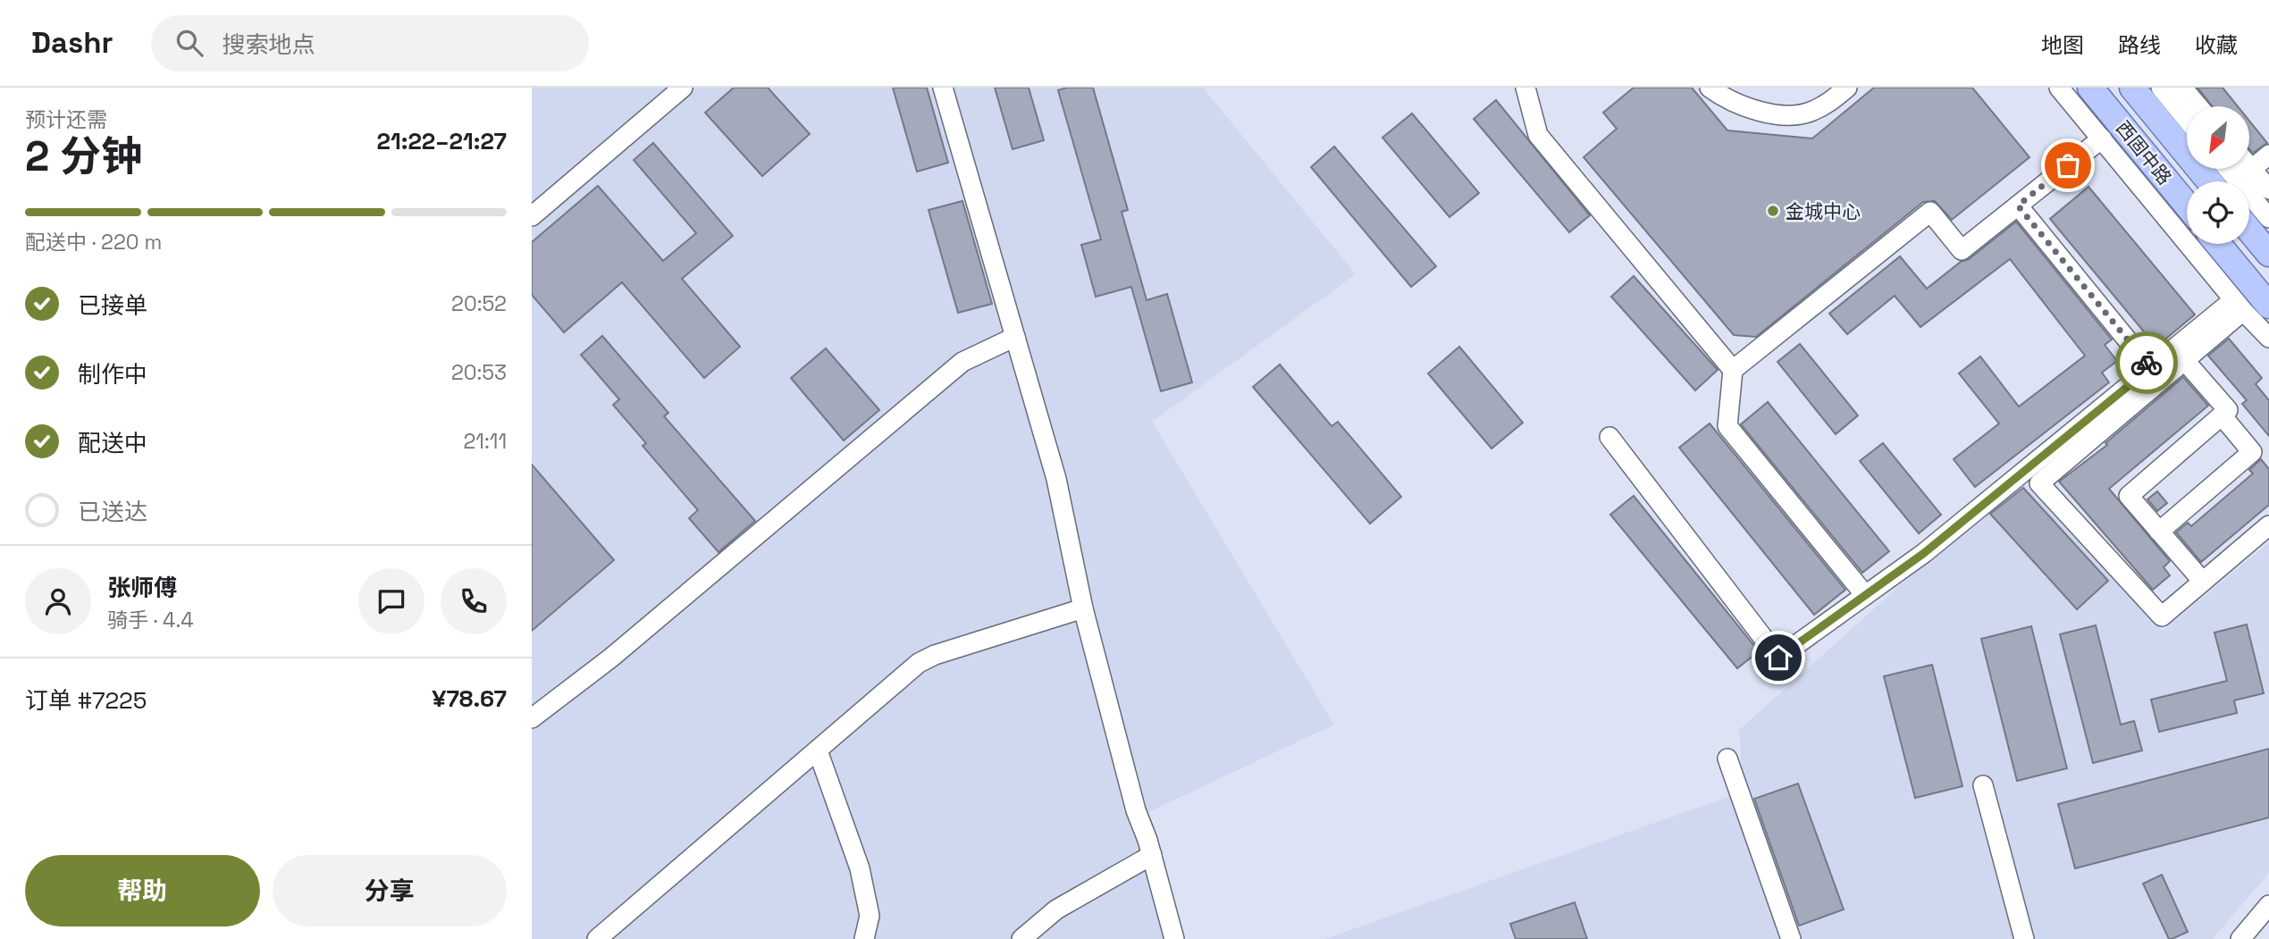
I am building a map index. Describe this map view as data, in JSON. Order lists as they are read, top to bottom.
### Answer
{
  "streets": {
    "main road": ["西固中路"]
  },
  "places": ["金城中心"],
  "north": "bottom left",
  "page": {
    "header": "Dashr",
    "search": "搜索地点",
    "nav": ["地图", "路线", "收藏"],
    "heading": ["2 分钟", "预计还需", "21:22–21:27"],
    "panel": [
      "张师傅",
      "骑手 · 4.4",
      "订单 #7225",
      "¥78.67"
    ],
    "bar": "配送中 · 220 m",
    "list": [
      ["已接单", "20:52"],
      ["制作中", "20:53"],
      ["配送中", "21:11"],
      "已送达"
    ],
    "buttons": ["帮助", "分享"]
  }
}
